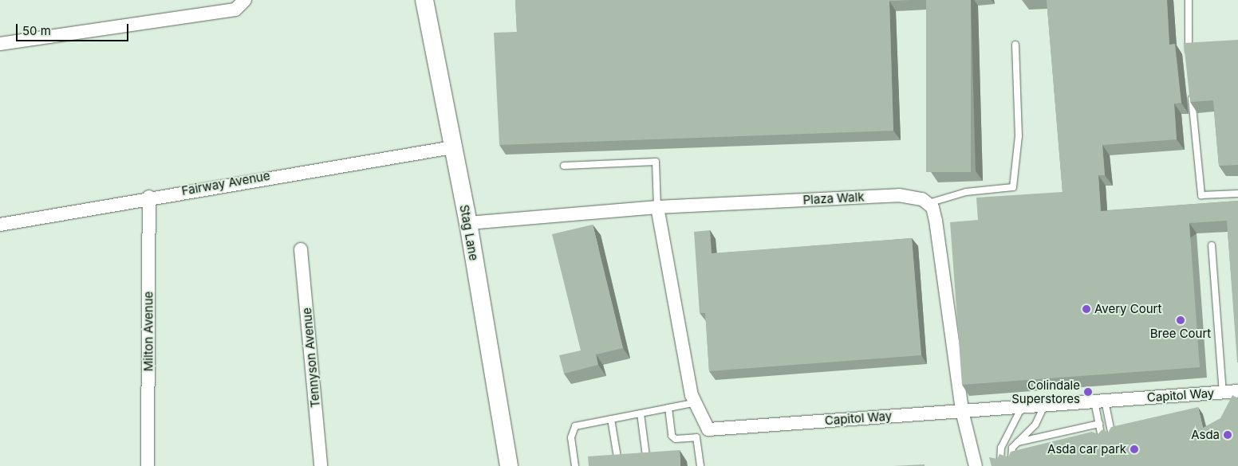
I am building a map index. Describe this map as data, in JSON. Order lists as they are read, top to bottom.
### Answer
{
  "streets": {
    "street": [
      "Fairway Avenue",
      "Plaza Walk",
      "Stag Lane",
      "Milton Avenue",
      "Tennyson Avenue",
      "Capitol Way"
    ]
  },
  "crossings": [
    ["Fairway Avenue", "Stag Lane"],
    ["Fairway Avenue", "Milton Avenue"],
    ["Plaza Walk", "Stag Lane"],
    ["Plaza Walk", "Capitol Way"]
  ],
  "places": [
    "Avery Court",
    "Bree Court",
    "Colindale Superstores",
    "Asda",
    "Asda car park"
  ],
  "scale_bar": "50 m"
}
